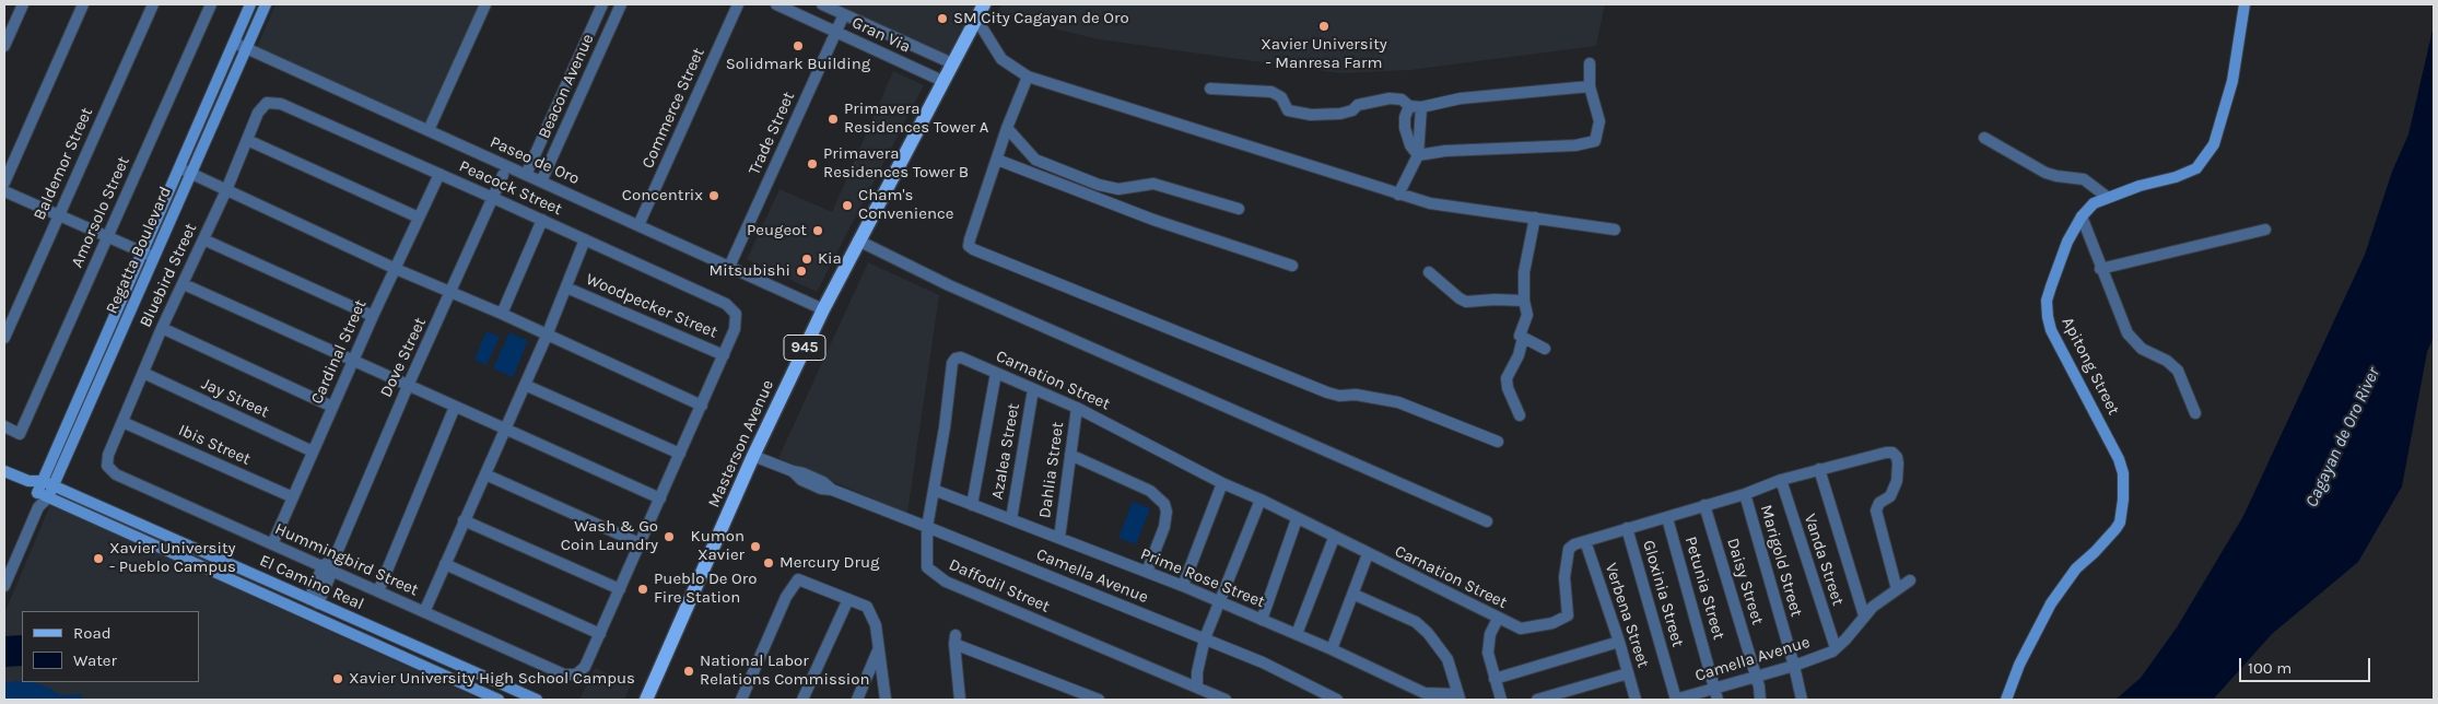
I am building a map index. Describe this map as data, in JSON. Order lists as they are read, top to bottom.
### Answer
{
  "streets": {
    "main road": ["945", "Masterson Avenue"],
    "street": [
      "Gran Via",
      "Beacon Avenue",
      "Commerce Street",
      "Trade Street",
      "Paseo de Oro",
      "Baldemor Street",
      "Peacock Street",
      "Amorsolo Street",
      "Regatta Boulevard",
      "Bluebird Street",
      "Woodpecker Street",
      "Cardinal Street",
      "Dove Street",
      "Apitong Street",
      "Carnation Street",
      "Jay Street",
      "Ibis Street",
      "Azalea Street",
      "Dahlia Street",
      "Hummingbird Street",
      "Vanda Street",
      "Marigold Street",
      "Camella Avenue",
      "Prime Rose Street",
      "Daisy Street",
      "El Camino Real",
      "Daffodil Street",
      "Petunia Street",
      "Gloxinia Street",
      "Verbena Street"
    ]
  },
  "crossings": [
    ["Gran Via", "Trade Street"],
    ["Gran Via", "Masterson Avenue"],
    ["Beacon Avenue", "Paseo de Oro"],
    ["Commerce Street", "Paseo de Oro"],
    ["Trade Street", "Paseo de Oro"],
    ["Paseo de Oro", "Regatta Boulevard"],
    ["Paseo de Oro", "Masterson Avenue"],
    ["Peacock Street", "Bluebird Street"],
    ["Peacock Street", "Woodpecker Street"],
    ["Peacock Street", "Cardinal Street"],
    ["Peacock Street", "Dove Street"],
    ["Regatta Boulevard", "El Camino Real"],
    ["Bluebird Street", "Jay Street"],
    ["Bluebird Street", "Ibis Street"],
    ["Bluebird Street", "Hummingbird Street"],
    ["Cardinal Street", "Jay Street"],
    ["Cardinal Street", "Ibis Street"],
    ["Cardinal Street", "Hummingbird Street"],
    ["Dove Street", "Hummingbird Street"],
    ["Dove Street", "El Camino Real"],
    ["Carnation Street", "Azalea Street"],
    ["Carnation Street", "Dahlia Street"],
    ["Carnation Street", "Vanda Street"],
    ["Carnation Street", "Marigold Street"],
    ["Carnation Street", "Camella Avenue"],
    ["Carnation Street", "Daisy Street"],
    ["Carnation Street", "Daffodil Street"],
    ["Carnation Street", "Petunia Street"],
    ["Carnation Street", "Gloxinia Street"],
    ["Carnation Street", "Verbena Street"],
    ["Masterson Avenue", "Camella Avenue"],
    ["Azalea Street", "Prime Rose Street"],
    ["Dahlia Street", "Prime Rose Street"],
    ["Vanda Street", "Camella Avenue"],
    ["Marigold Street", "Camella Avenue"],
    ["Camella Avenue", "Daisy Street"],
    ["Camella Avenue", "Daffodil Street"],
    ["Camella Avenue", "Petunia Street"],
    ["Camella Avenue", "Gloxinia Street"],
    ["Prime Rose Street", "Daffodil Street"]
  ],
  "water": ["Cagayan de Oro River"],
  "places": [
    "SM City Cagayan de Oro",
    "Xavier University - Manresa Farm",
    "Solidmark Building",
    "Primavera Residences Tower A",
    "Primavera Residences Tower B",
    "Concentrix",
    "Cham's Convenience",
    "Peugeot",
    "Kia",
    "Mitsubishi",
    "Wash & Go Coin Laundry",
    "Kumon Xavier",
    "Xavier University - Pueblo Campus",
    "Mercury Drug",
    "Pueblo De Oro Fire Station",
    "National Labor Relations Commission",
    "Xavier University High School Campus"
  ],
  "legend": ["Road", "Water"],
  "scale_bar": "100 m"
}
